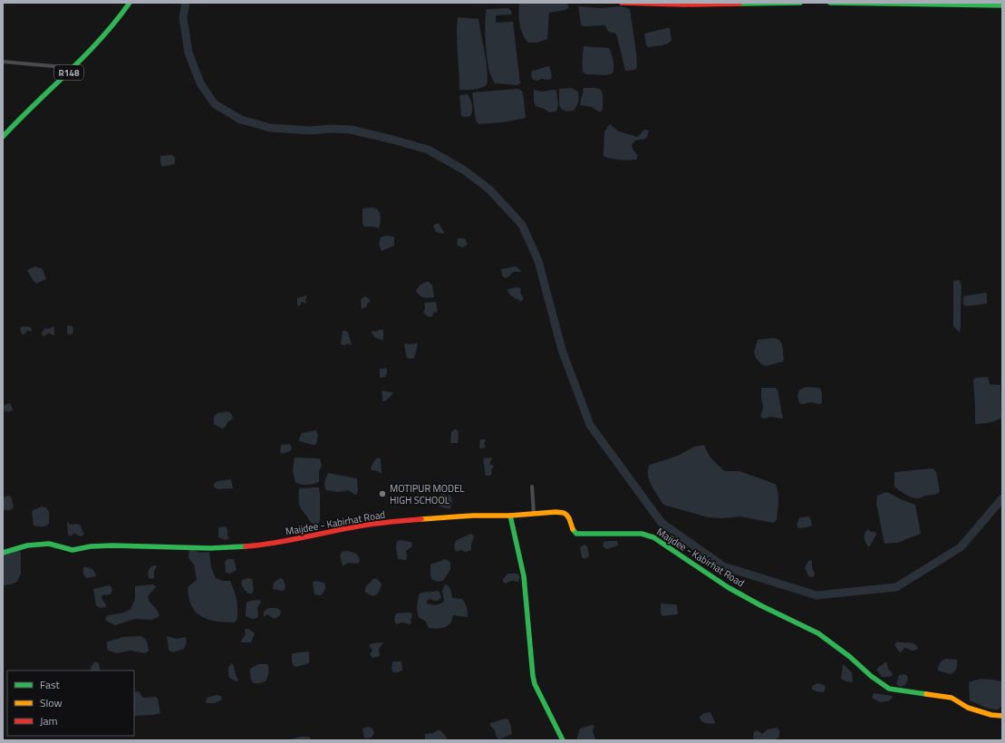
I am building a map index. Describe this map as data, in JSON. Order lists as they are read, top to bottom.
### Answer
{
  "streets": {
    "street": ["R148", "Maijdee - Kabirhat Road"]
  },
  "places": ["MOTIPUR MODEL HIGH SCHOOL"],
  "legend": ["Fast", "Slow", "Jam"]
}
